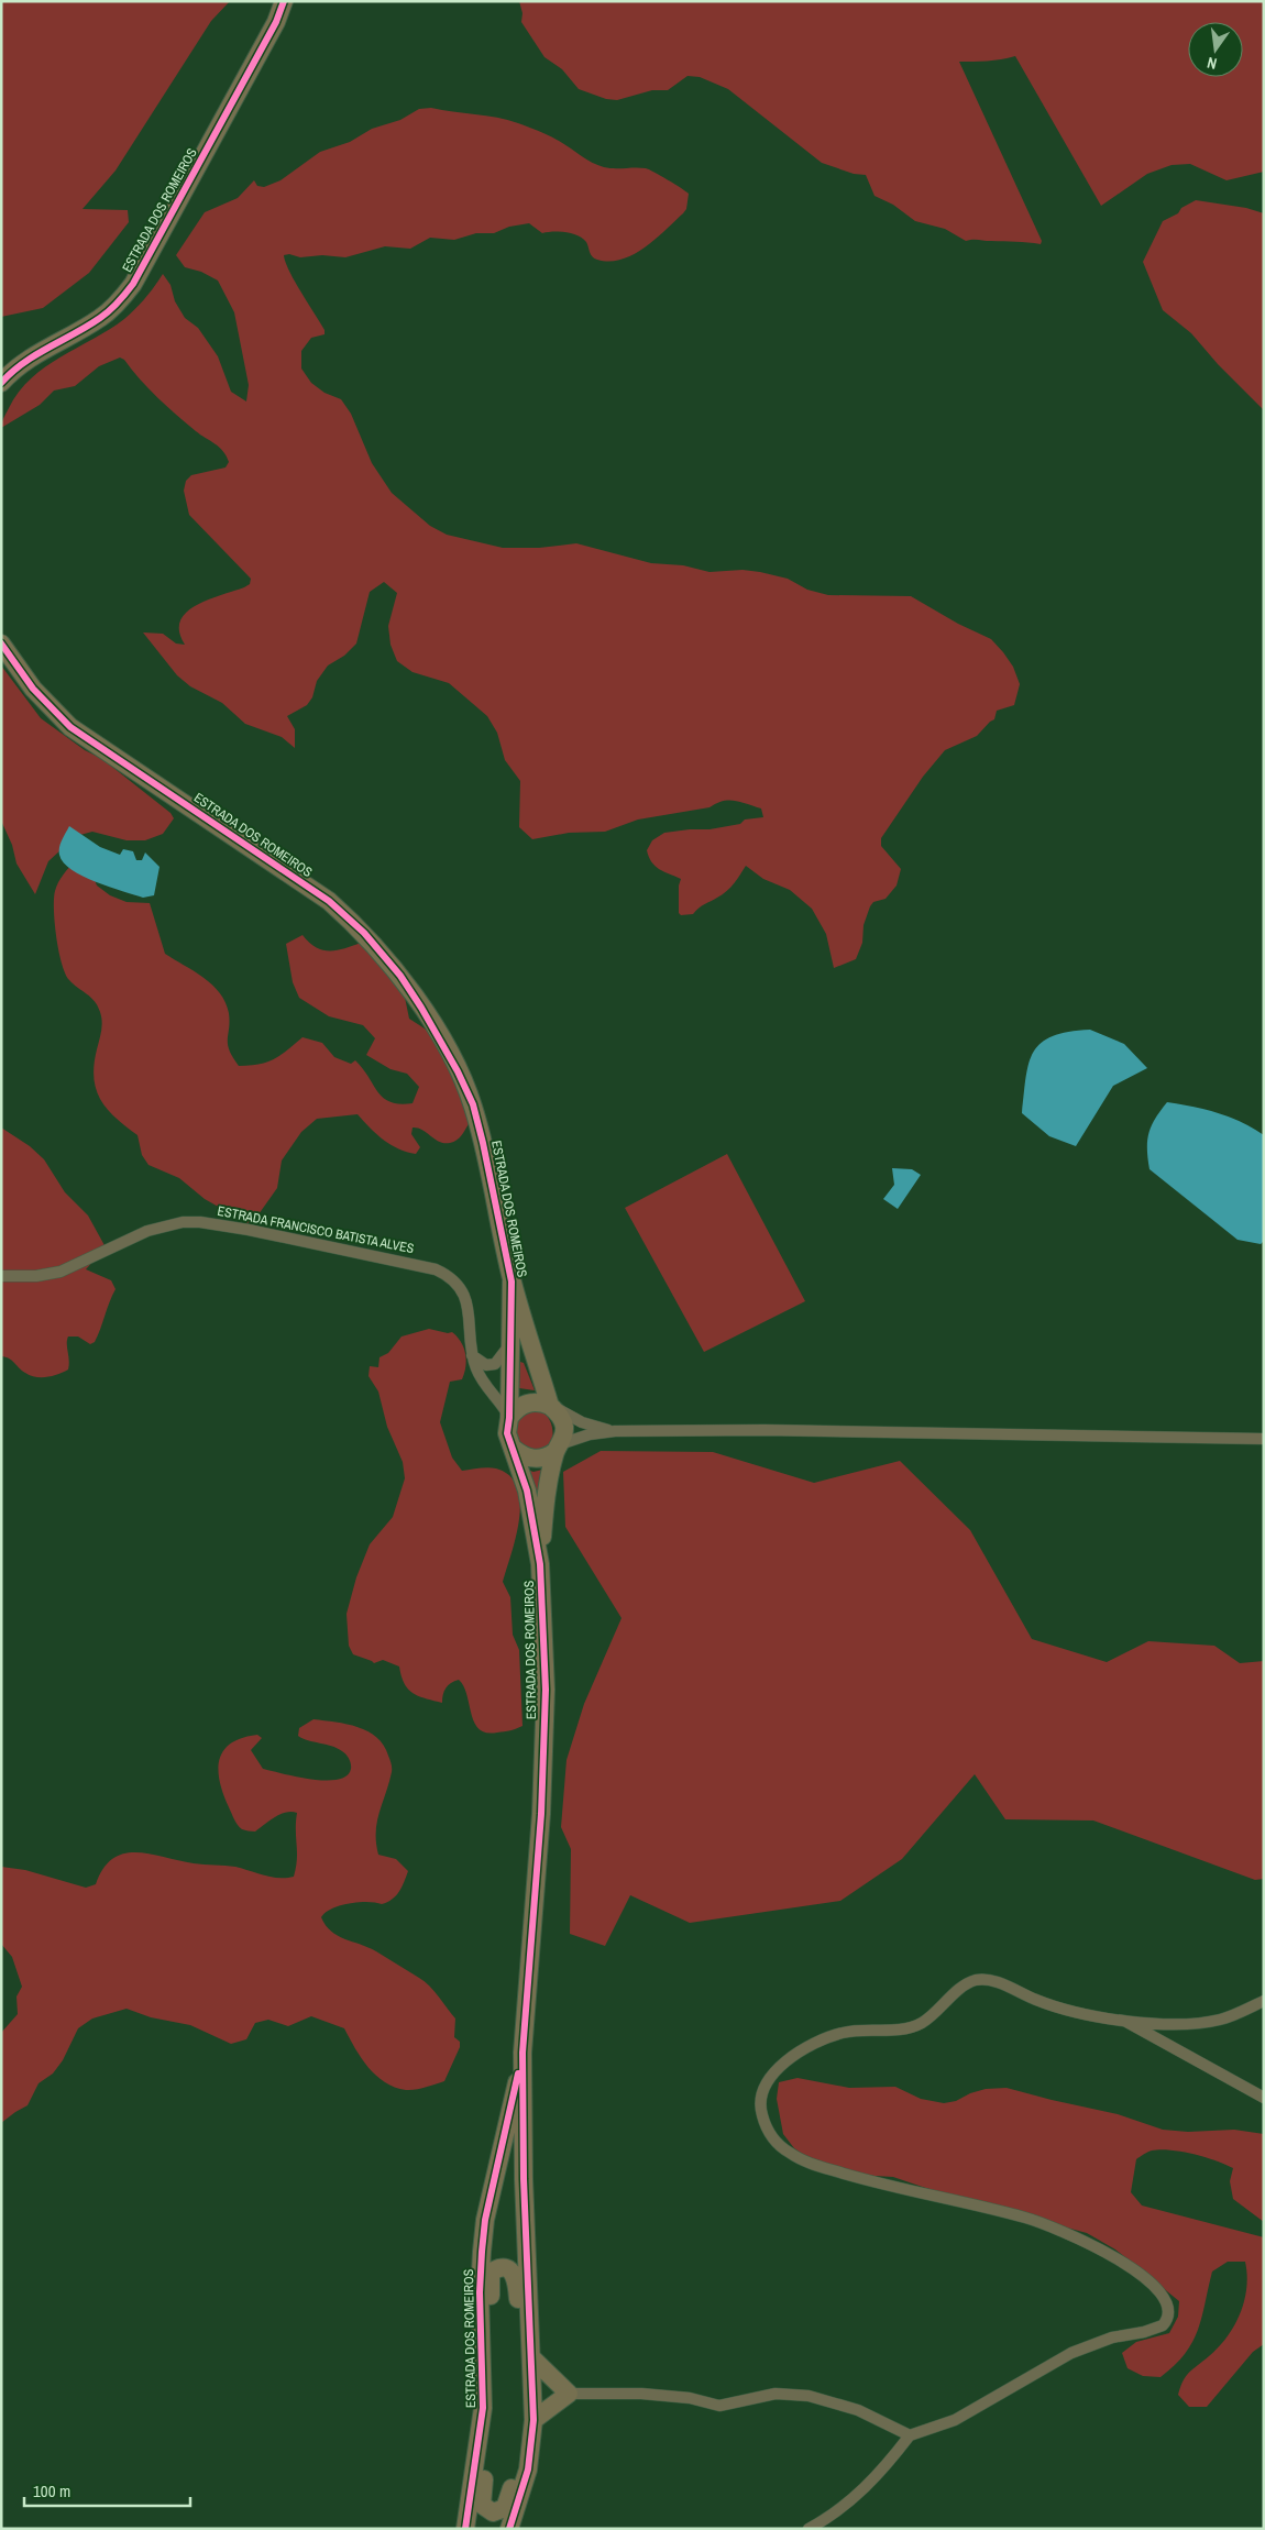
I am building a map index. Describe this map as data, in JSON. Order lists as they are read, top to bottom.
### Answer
{
  "streets": {
    "main road": ["ESTRADA DOS ROMEIROS"],
    "street": ["ESTRADA FRANCISCO BATISTA ALVES"]
  },
  "crossings": [
    ["ESTRADA DOS ROMEIROS", "ESTRADA FRANCISCO BATISTA ALVES"]
  ],
  "scale_bar": "100 m",
  "north": "bottom"
}
